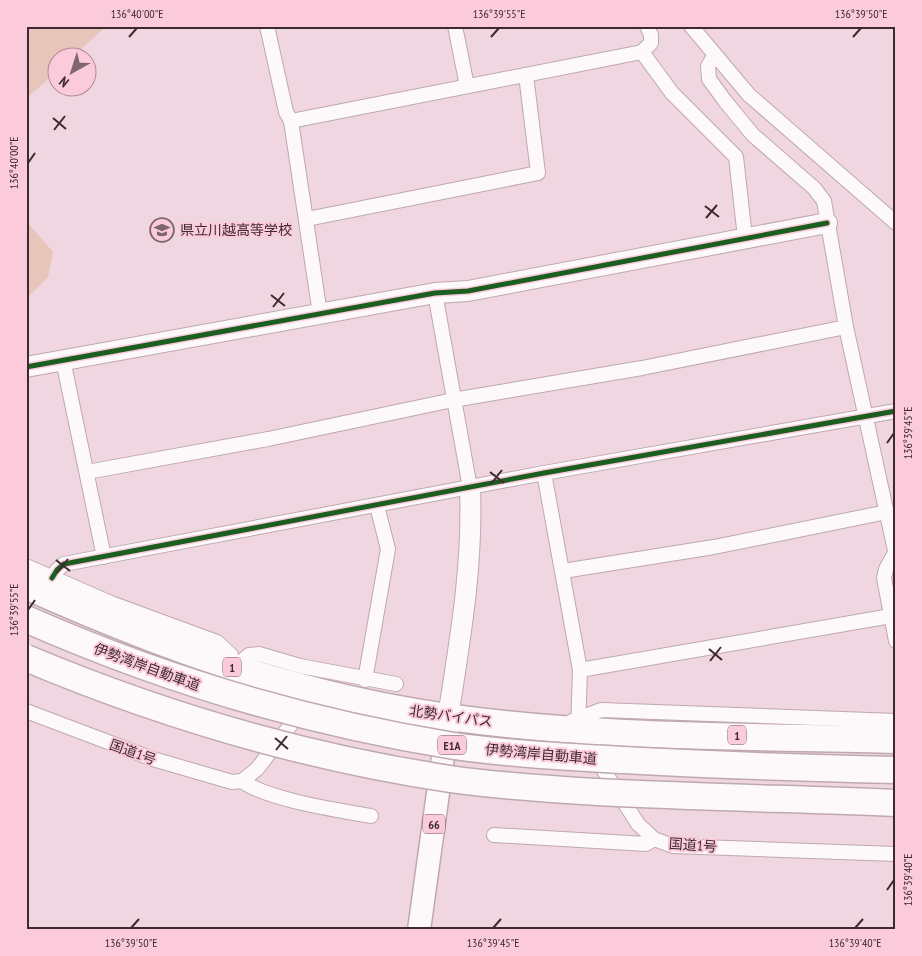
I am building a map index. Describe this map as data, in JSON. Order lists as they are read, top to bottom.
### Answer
{
  "streets": {
    "highway": [
      "伊勢湾岸自動車道",
      "1",
      "北勢バイパス",
      "E1A"
    ],
    "main road": ["66"],
    "street": ["国道1号"]
  },
  "crossings": [
    ["北勢バイパス", "66"]
  ],
  "places": {
    "school or university": ["県立川越高等学校"]
  },
  "north": "bottom left",
  "coordinates": [
    "136°40'00\"E",
    "136°39'55\"E",
    "136°39'50\"E",
    "136°39'45\"E",
    "136°39'40\"E"
  ]
}
